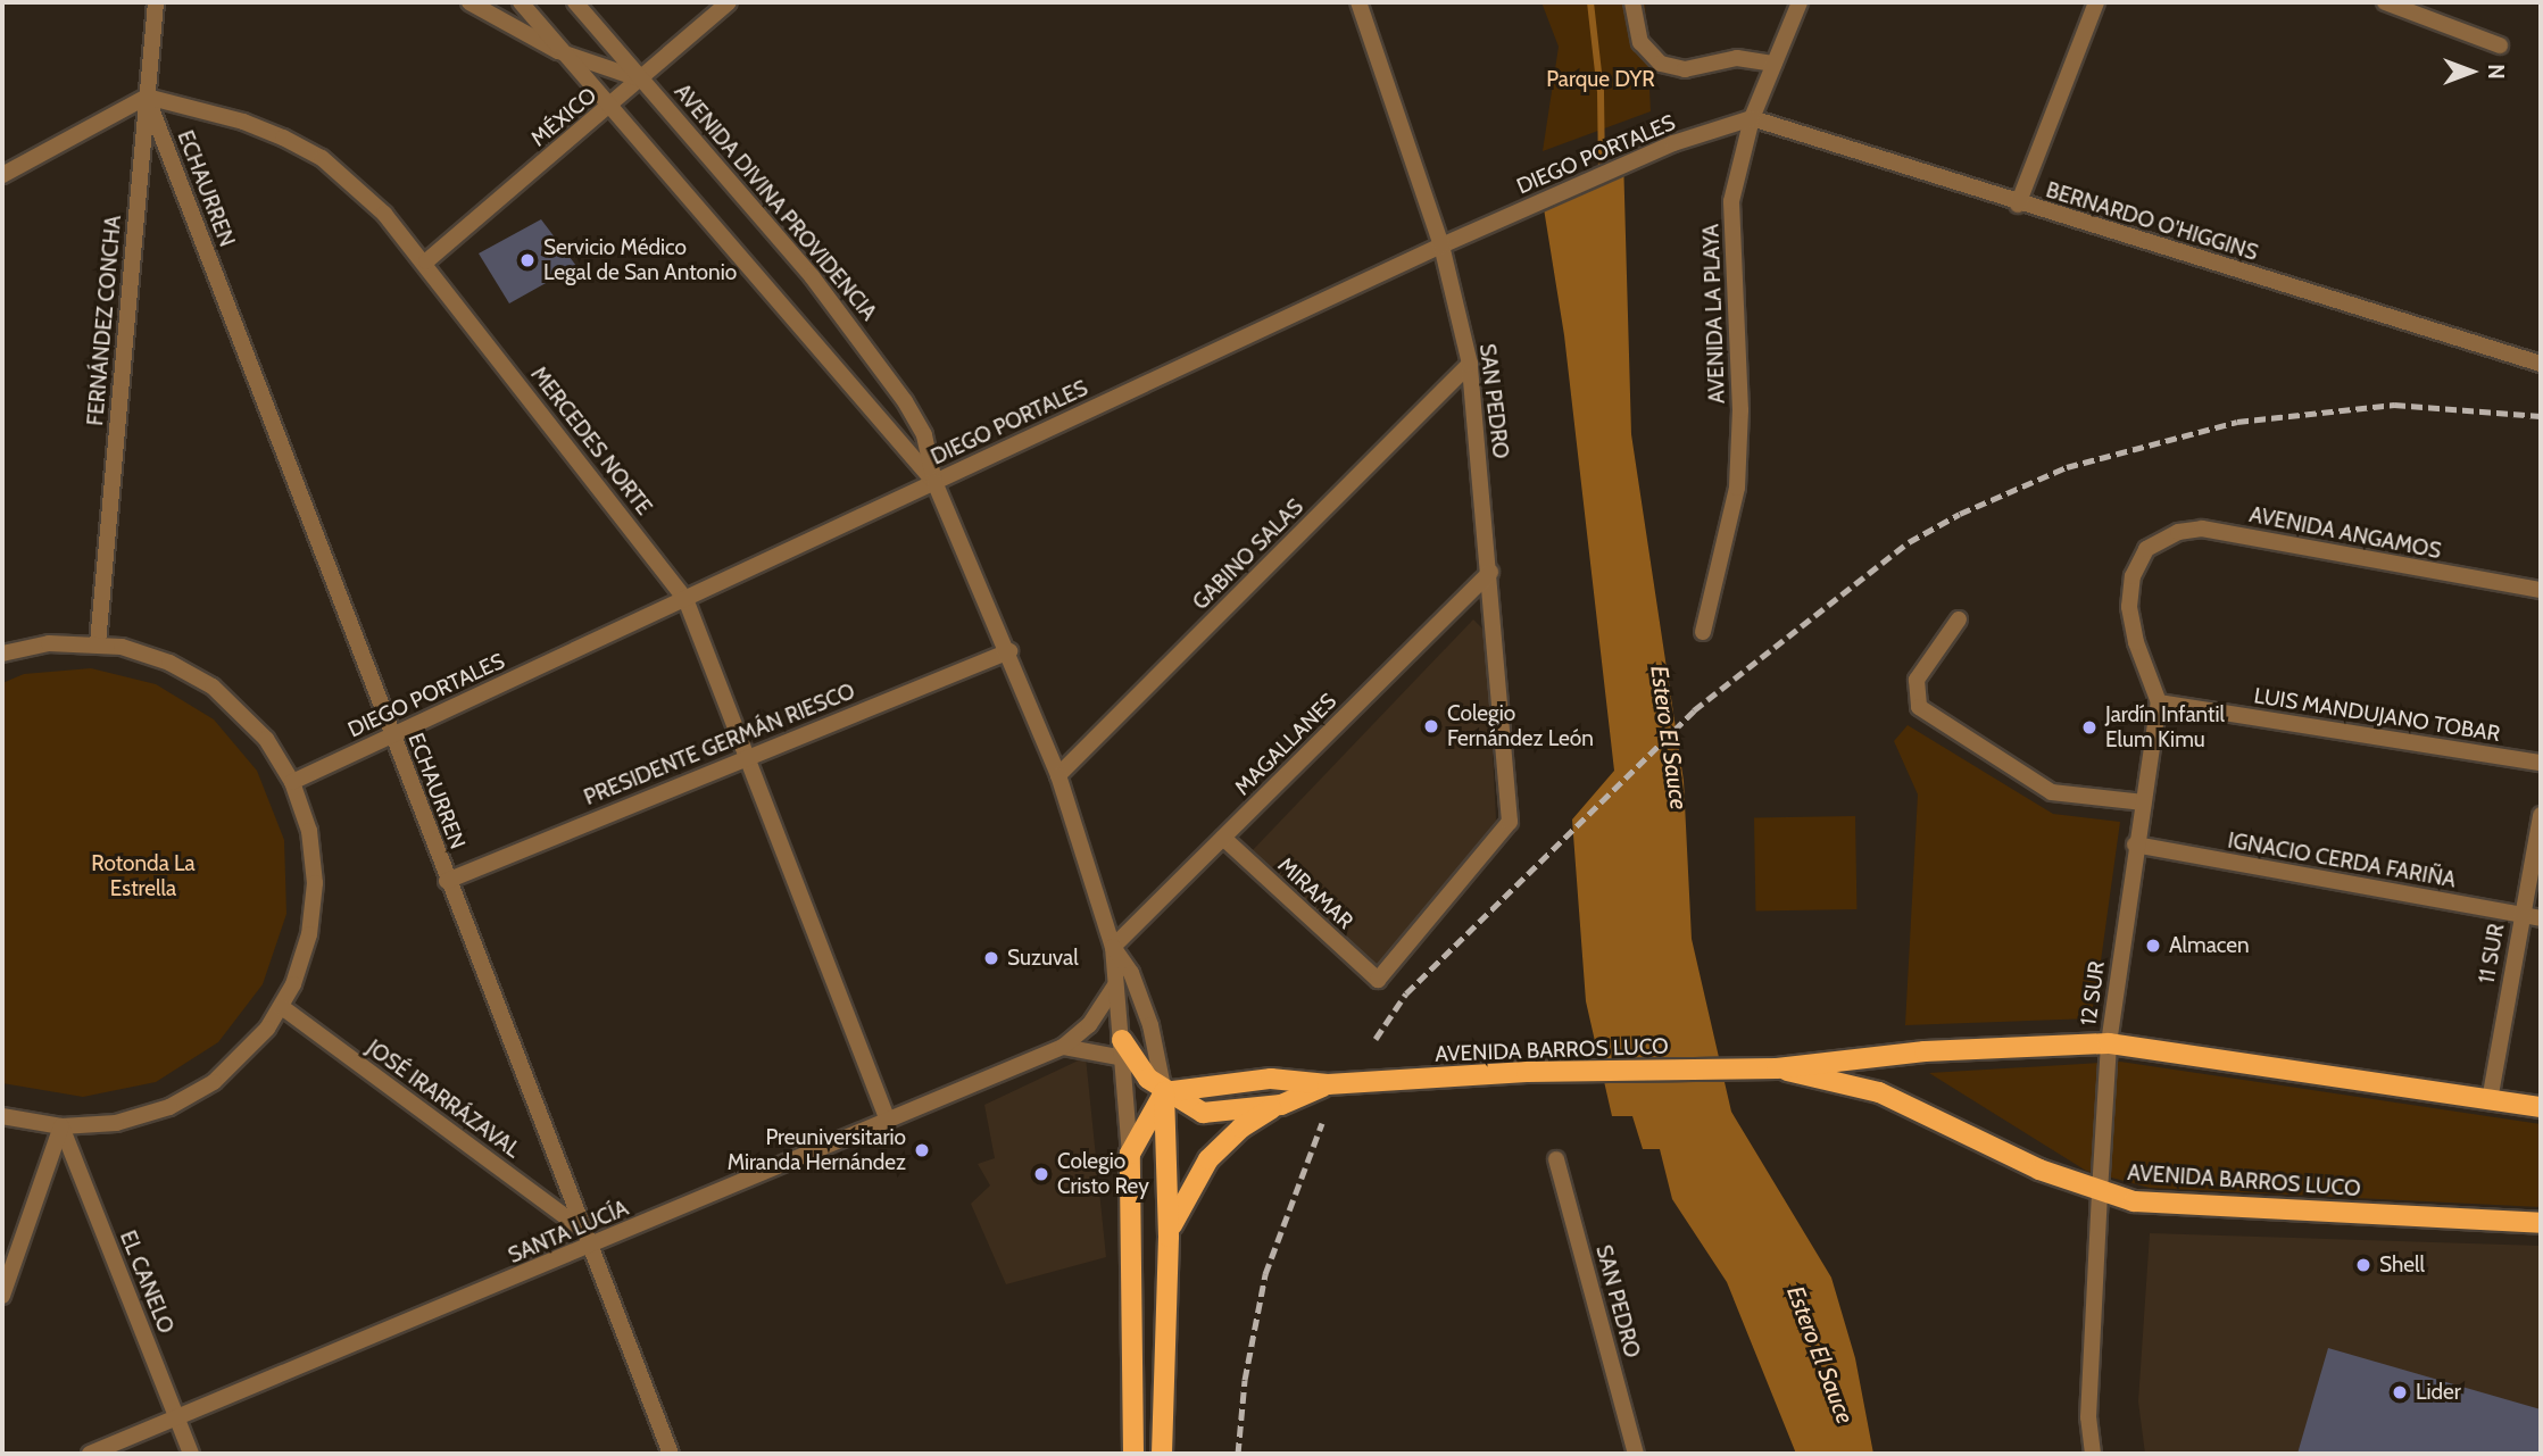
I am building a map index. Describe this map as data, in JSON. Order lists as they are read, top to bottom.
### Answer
{
  "streets": {
    "main road": ["AVENIDA DIVINA PROVIDENCIA", "AVENIDA BARROS LUCO"],
    "street": [
      "MÉXICO",
      "DIEGO PORTALES",
      "ECHAURREN",
      "BERNARDO O'HIGGINS",
      "AVENIDA LA PLAYA",
      "FERNÁNDEZ CONCHA",
      "SAN PEDRO",
      "MERCEDES NORTE",
      "AVENIDA ANGAMOS",
      "GABINO SALAS",
      "LUIS MANDUJANO TOBAR",
      "PRESIDENTE GERMÁN RIESCO",
      "MAGALLANES",
      "IGNACIO CERDA FARIÑA",
      "MIRAMAR",
      "11 SUR",
      "12 SUR",
      "JOSÉ IRARRÁZAVAL",
      "SANTA LUCÍA",
      "EL CANELO"
    ]
  },
  "crossings": [
    ["MÉXICO", "AVENIDA DIVINA PROVIDENCIA"],
    ["MÉXICO", "MERCEDES NORTE"],
    ["DIEGO PORTALES", "ECHAURREN"],
    ["DIEGO PORTALES", "AVENIDA DIVINA PROVIDENCIA"],
    ["DIEGO PORTALES", "BERNARDO O'HIGGINS"],
    ["DIEGO PORTALES", "AVENIDA LA PLAYA"],
    ["DIEGO PORTALES", "SAN PEDRO"],
    ["DIEGO PORTALES", "MERCEDES NORTE"],
    ["ECHAURREN", "FERNÁNDEZ CONCHA"],
    ["ECHAURREN", "MERCEDES NORTE"],
    ["ECHAURREN", "PRESIDENTE GERMÁN RIESCO"],
    ["ECHAURREN", "JOSÉ IRARRÁZAVAL"],
    ["ECHAURREN", "SANTA LUCÍA"],
    ["AVENIDA DIVINA PROVIDENCIA", "GABINO SALAS"],
    ["AVENIDA DIVINA PROVIDENCIA", "PRESIDENTE GERMÁN RIESCO"],
    ["AVENIDA DIVINA PROVIDENCIA", "MAGALLANES"],
    ["AVENIDA DIVINA PROVIDENCIA", "AVENIDA BARROS LUCO"],
    ["AVENIDA DIVINA PROVIDENCIA", "SANTA LUCÍA"],
    ["BERNARDO O'HIGGINS", "AVENIDA LA PLAYA"],
    ["FERNÁNDEZ CONCHA", "MERCEDES NORTE"],
    ["SAN PEDRO", "GABINO SALAS"],
    ["SAN PEDRO", "MAGALLANES"],
    ["SAN PEDRO", "MIRAMAR"],
    ["MERCEDES NORTE", "PRESIDENTE GERMÁN RIESCO"],
    ["MERCEDES NORTE", "SANTA LUCÍA"],
    ["AVENIDA ANGAMOS", "12 SUR"],
    ["LUIS MANDUJANO TOBAR", "12 SUR"],
    ["MAGALLANES", "MIRAMAR"],
    ["IGNACIO CERDA FARIÑA", "11 SUR"],
    ["IGNACIO CERDA FARIÑA", "12 SUR"],
    ["11 SUR", "AVENIDA BARROS LUCO"],
    ["12 SUR", "AVENIDA BARROS LUCO"],
    ["SANTA LUCÍA", "EL CANELO"]
  ],
  "water": ["Estero El Sauce"],
  "parks": ["Parque DYR", "Rotonda La Estrella"],
  "places": [
    "Servicio Médico Legal de San Antonio",
    "Colegio Fernández León",
    "Jardín Infantil Elum Kimu",
    "Almacen",
    "Suzuval",
    "Preuniversitario Miranda Hernández",
    "Colegio Cristo Rey",
    "Shell",
    "Lider"
  ],
  "north": "right"
}
